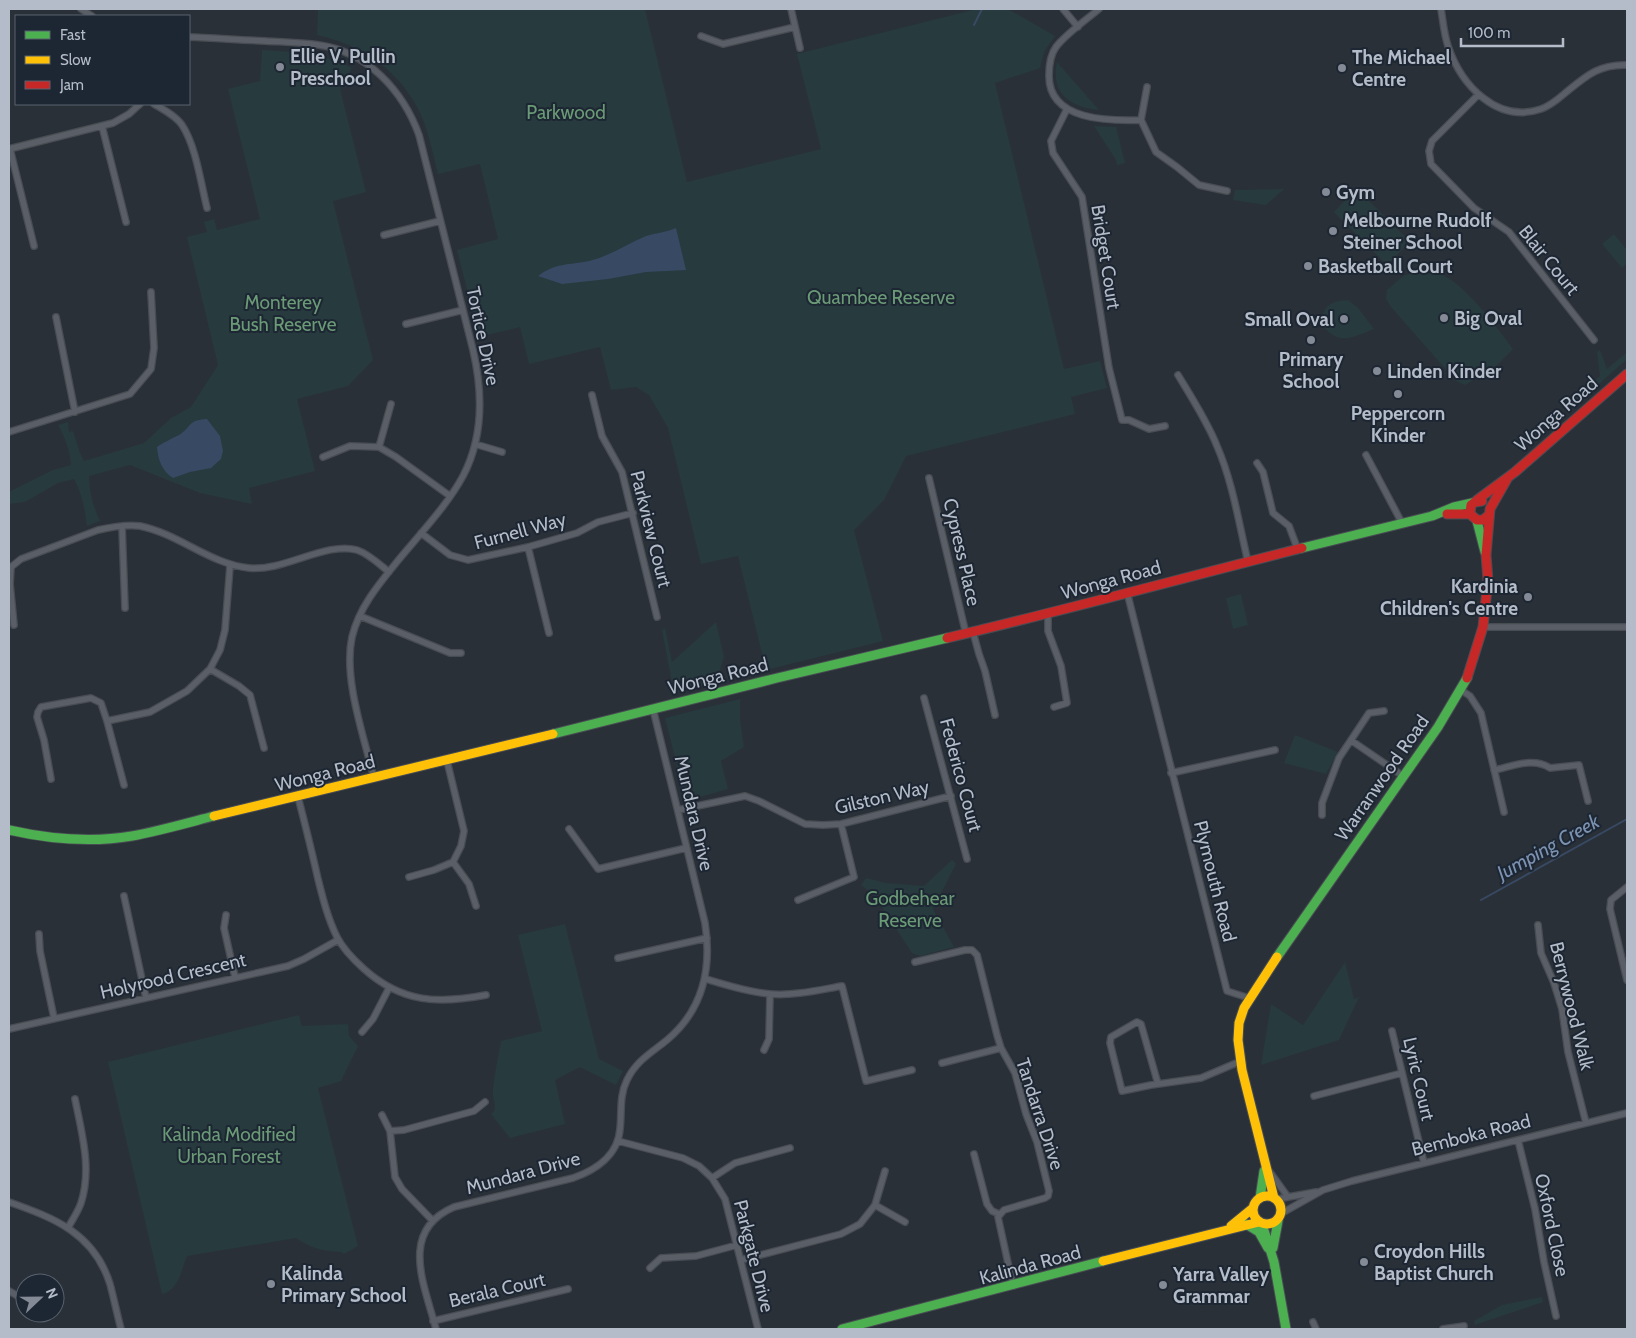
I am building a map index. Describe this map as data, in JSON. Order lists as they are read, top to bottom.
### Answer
{
  "streets": {
    "main road": ["Wonga Road", "Warranwood Road", "Kalinda Road"],
    "street": [
      "Bridget Court",
      "Blair Court",
      "Tortice Drive",
      "Parkview Court",
      "Furnell Way",
      "Cypress Place",
      "Federico Court",
      "Gilston Way",
      "Mundara Drive",
      "Plymouth Road",
      "Holyrood Crescent",
      "Berrywood Walk",
      "Lyric Court",
      "Tandarra Drive",
      "Bemboka Road",
      "Oxford Close",
      "Parkgate Drive",
      "Berala Court"
    ]
  },
  "crossings": [
    ["Tortice Drive", "Wonga Road"],
    ["Tortice Drive", "Furnell Way"],
    ["Wonga Road", "Cypress Place"],
    ["Wonga Road", "Warranwood Road"],
    ["Wonga Road", "Mundara Drive"],
    ["Wonga Road", "Plymouth Road"],
    ["Parkview Court", "Furnell Way"],
    ["Federico Court", "Gilston Way"],
    ["Warranwood Road", "Plymouth Road"],
    ["Gilston Way", "Mundara Drive"],
    ["Mundara Drive", "Parkgate Drive"],
    ["Berrywood Walk", "Bemboka Road"],
    ["Lyric Court", "Bemboka Road"],
    ["Bemboka Road", "Oxford Close"],
    ["Bemboka Road", "Kalinda Road"]
  ],
  "water": ["Jumping Creek"],
  "parks": [
    "Parkwood",
    "Quambee Reserve",
    "Monterey Bush Reserve",
    "Godbehear Reserve",
    "Kalinda Modified Urban Forest"
  ],
  "places": [
    "Ellie V. Pullin Preschool",
    "The Michael Centre",
    "Gym",
    "Melbourne Rudolf Steiner School",
    "Basketball Court",
    "Big Oval",
    "Small Oval",
    "Primary School",
    "Linden Kinder",
    "Peppercorn Kinder",
    "Kardinia Children's Centre",
    "Croydon Hills Baptist Church",
    "Kalinda Primary School",
    "Yarra Valley Grammar"
  ],
  "legend": ["Fast", "Slow", "Jam"],
  "scale_bar": "100 m",
  "north": "right"
}
